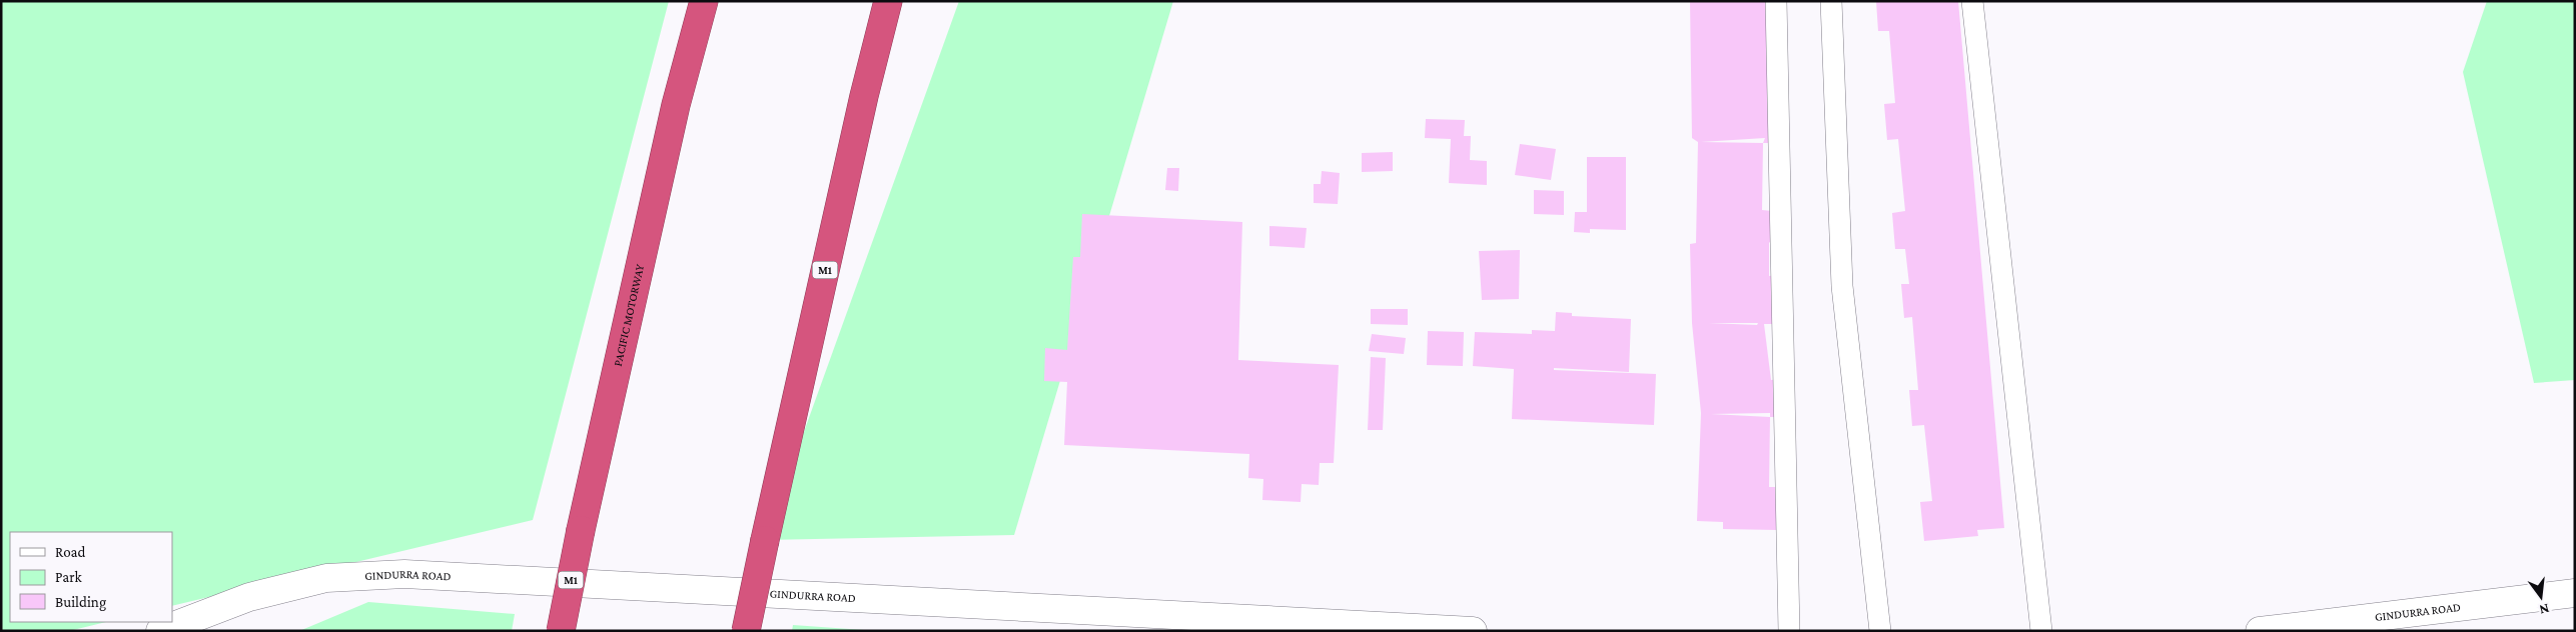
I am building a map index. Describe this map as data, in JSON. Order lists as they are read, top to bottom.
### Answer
{
  "streets": {
    "highway": ["M1", "PACIFIC MOTORWAY"],
    "street": ["GINDURRA ROAD"]
  },
  "legend": ["Road", "Park", "Building"],
  "north": "bottom"
}
